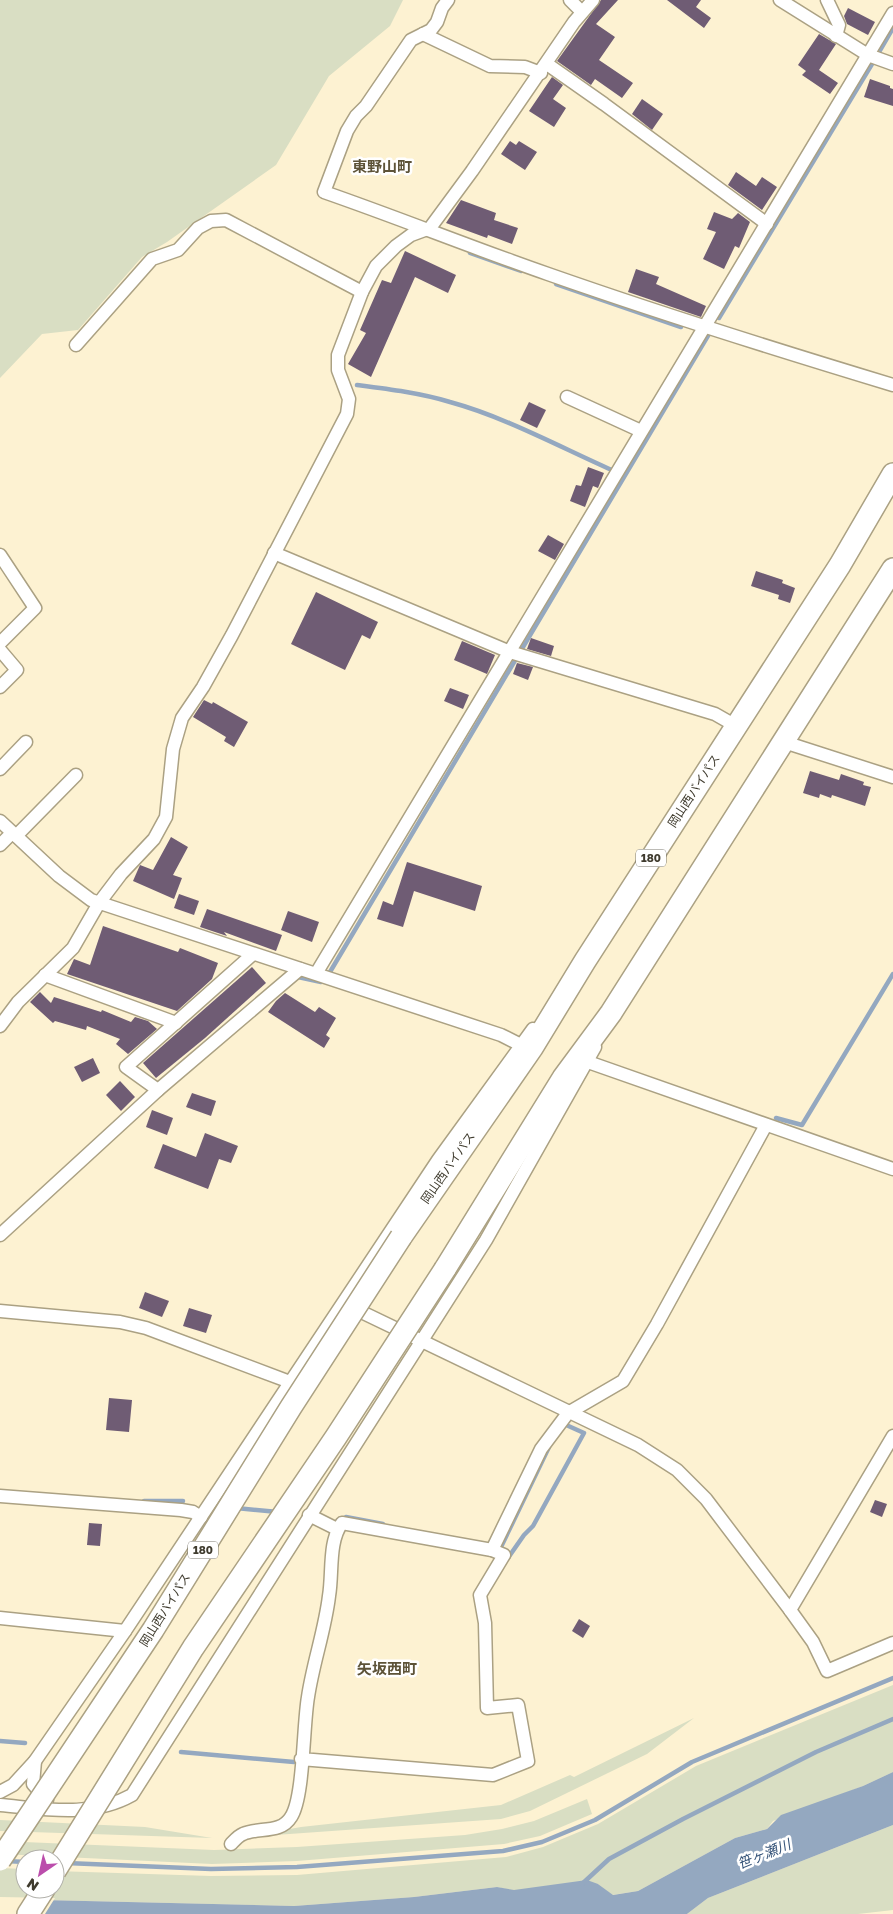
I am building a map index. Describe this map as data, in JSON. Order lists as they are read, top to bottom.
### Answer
{
  "streets": {
    "highway": ["岡山西バイパス", "180"]
  },
  "districts": ["東野山町", "矢坂西町"],
  "water": ["笹ヶ瀬川"],
  "north": "bottom left"
}
